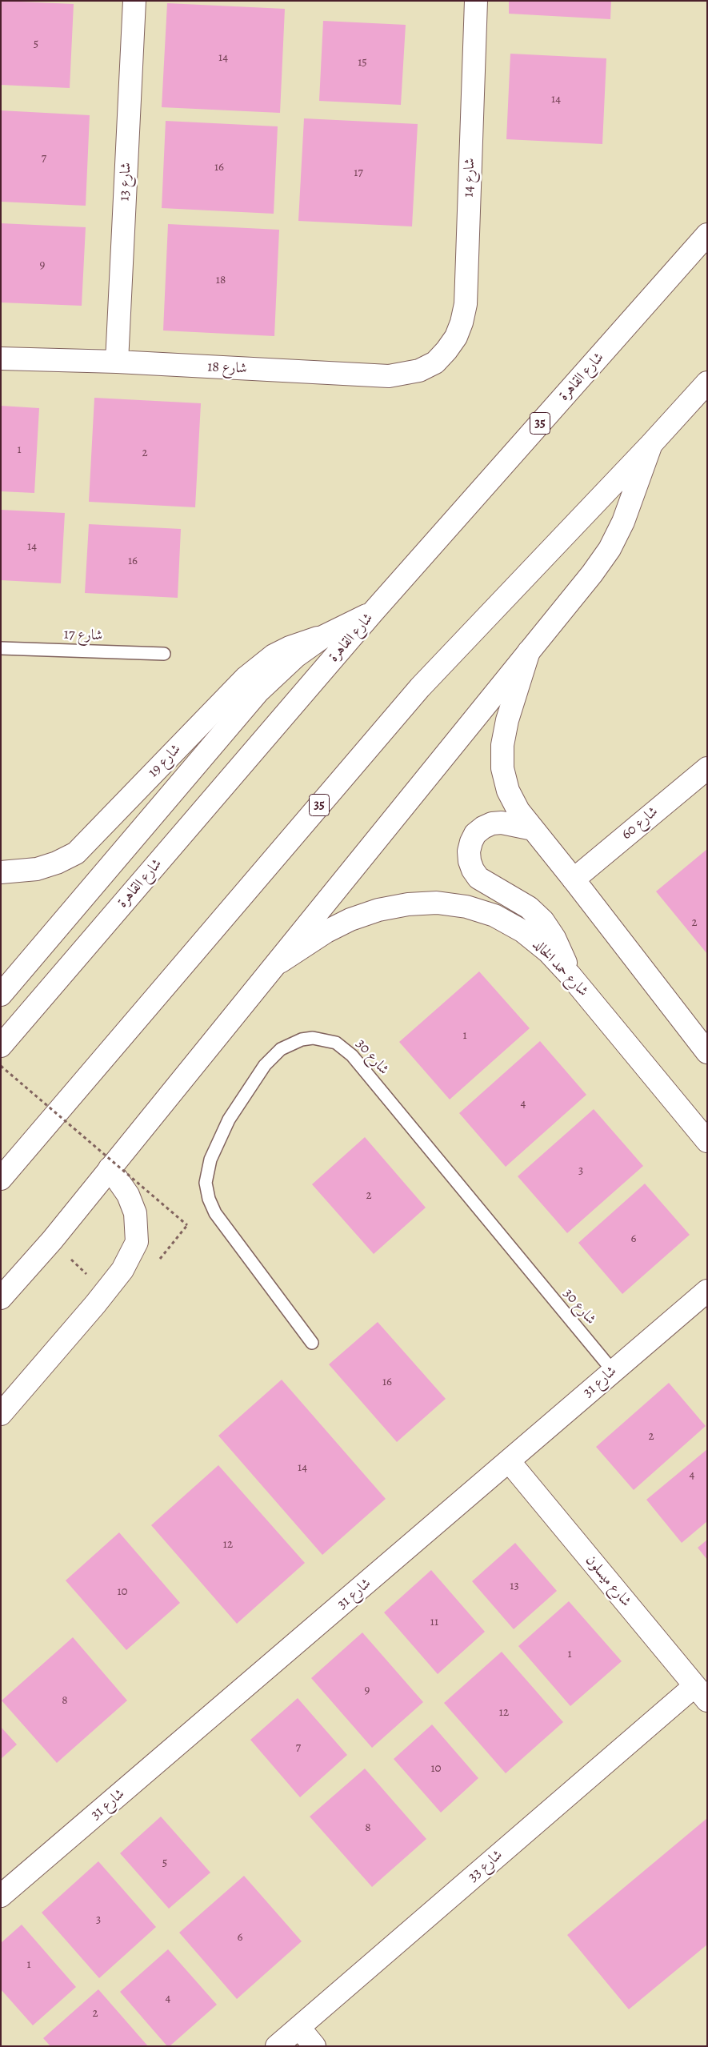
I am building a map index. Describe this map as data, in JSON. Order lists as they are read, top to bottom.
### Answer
{
  "streets": {
    "street": [
      "شارع 14",
      "شارع 13",
      "شارع 18",
      "شارع القاهرة",
      "35",
      "شارع 19",
      "شارع 60",
      "شارع حمد الخالد",
      "شارع 31",
      "شارع ميسلون",
      "شارع 33"
    ],
    "lane": ["شارع 17", "شارع 30"]
  },
  "crossings": [
    ["شارع 14", "شارع 18"],
    ["شارع 13", "شارع 18"],
    ["شارع 30", "شارع 31"],
    ["شارع 31", "شارع ميسلون"],
    ["شارع ميسلون", "شارع 33"]
  ],
  "house_numbers": [
    "5",
    "14",
    "15",
    "14",
    "7",
    "16",
    "17",
    "9",
    "18",
    "1",
    "2",
    "14",
    "16",
    "2",
    "1",
    "4",
    "3",
    "2",
    "6",
    "16",
    "2",
    "14",
    "4",
    "12",
    "13",
    "10",
    "11",
    "1",
    "9",
    "8",
    "12",
    "7",
    "10",
    "8",
    "5",
    "3",
    "6",
    "1",
    "4",
    "2"
  ]
}
